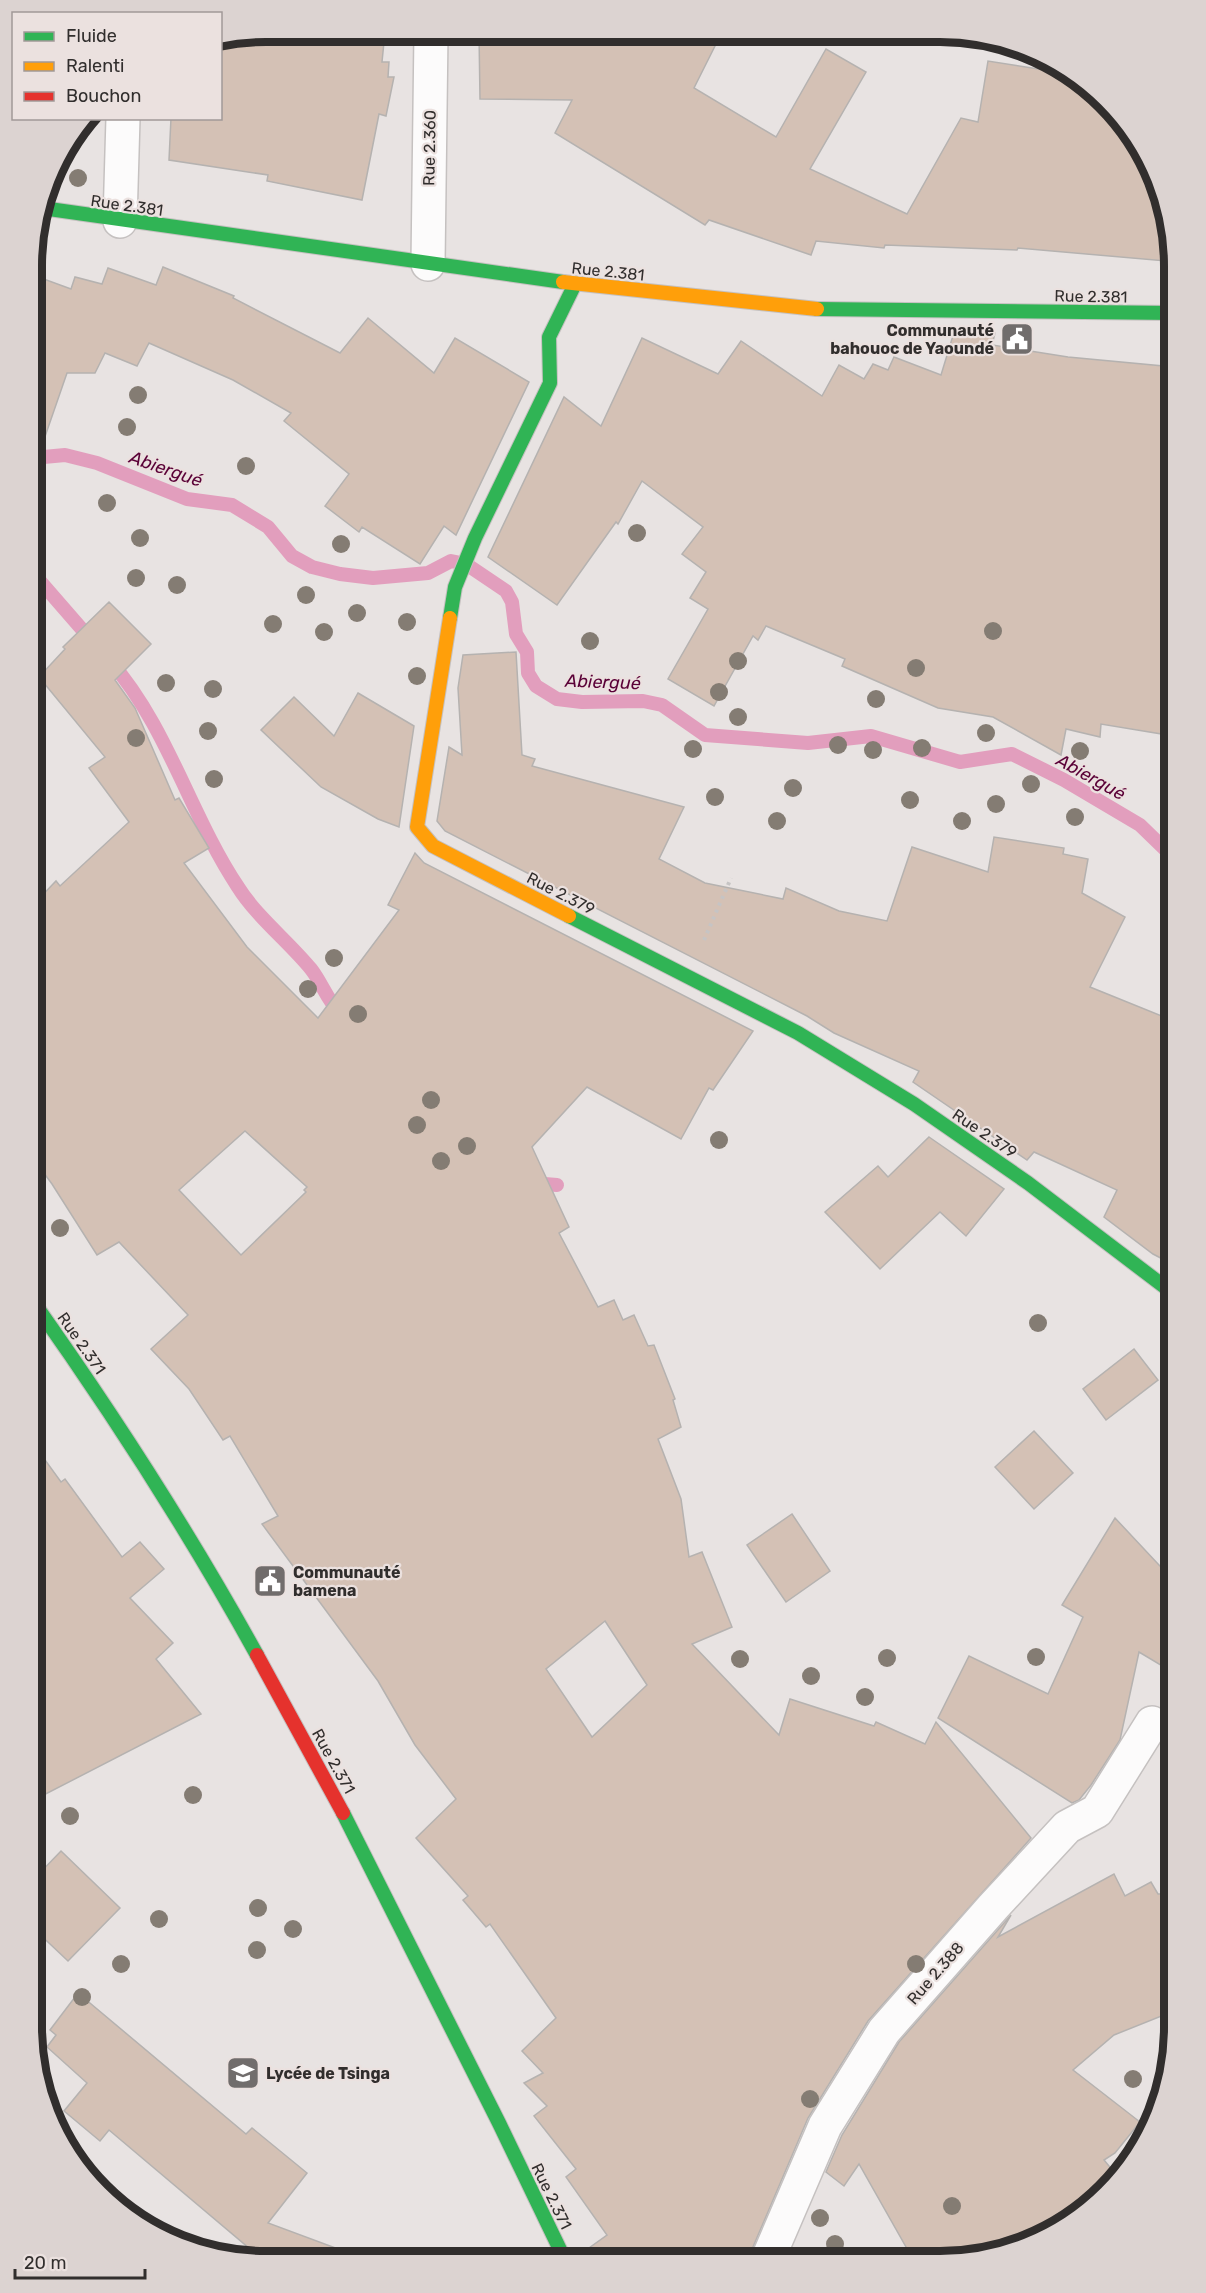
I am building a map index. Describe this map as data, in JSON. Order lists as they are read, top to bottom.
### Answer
{
  "streets": {
    "street": [
      "Rue 2.360",
      "Rue 2.381",
      "Rue 2.379",
      "Rue 2.371",
      "Rue 2.388"
    ]
  },
  "crossings": [
    ["Rue 2.360", "Rue 2.381"],
    ["Rue 2.381", "Rue 2.379"]
  ],
  "water": ["Abiergué"],
  "places": {
    "public building": ["Communauté bahouoc de Yaoundé", "Communauté bamena"],
    "school or university": ["Lycée de Tsinga"]
  },
  "legend": ["Fluide", "Ralenti", "Bouchon"],
  "scale_bar": "20 m"
}
